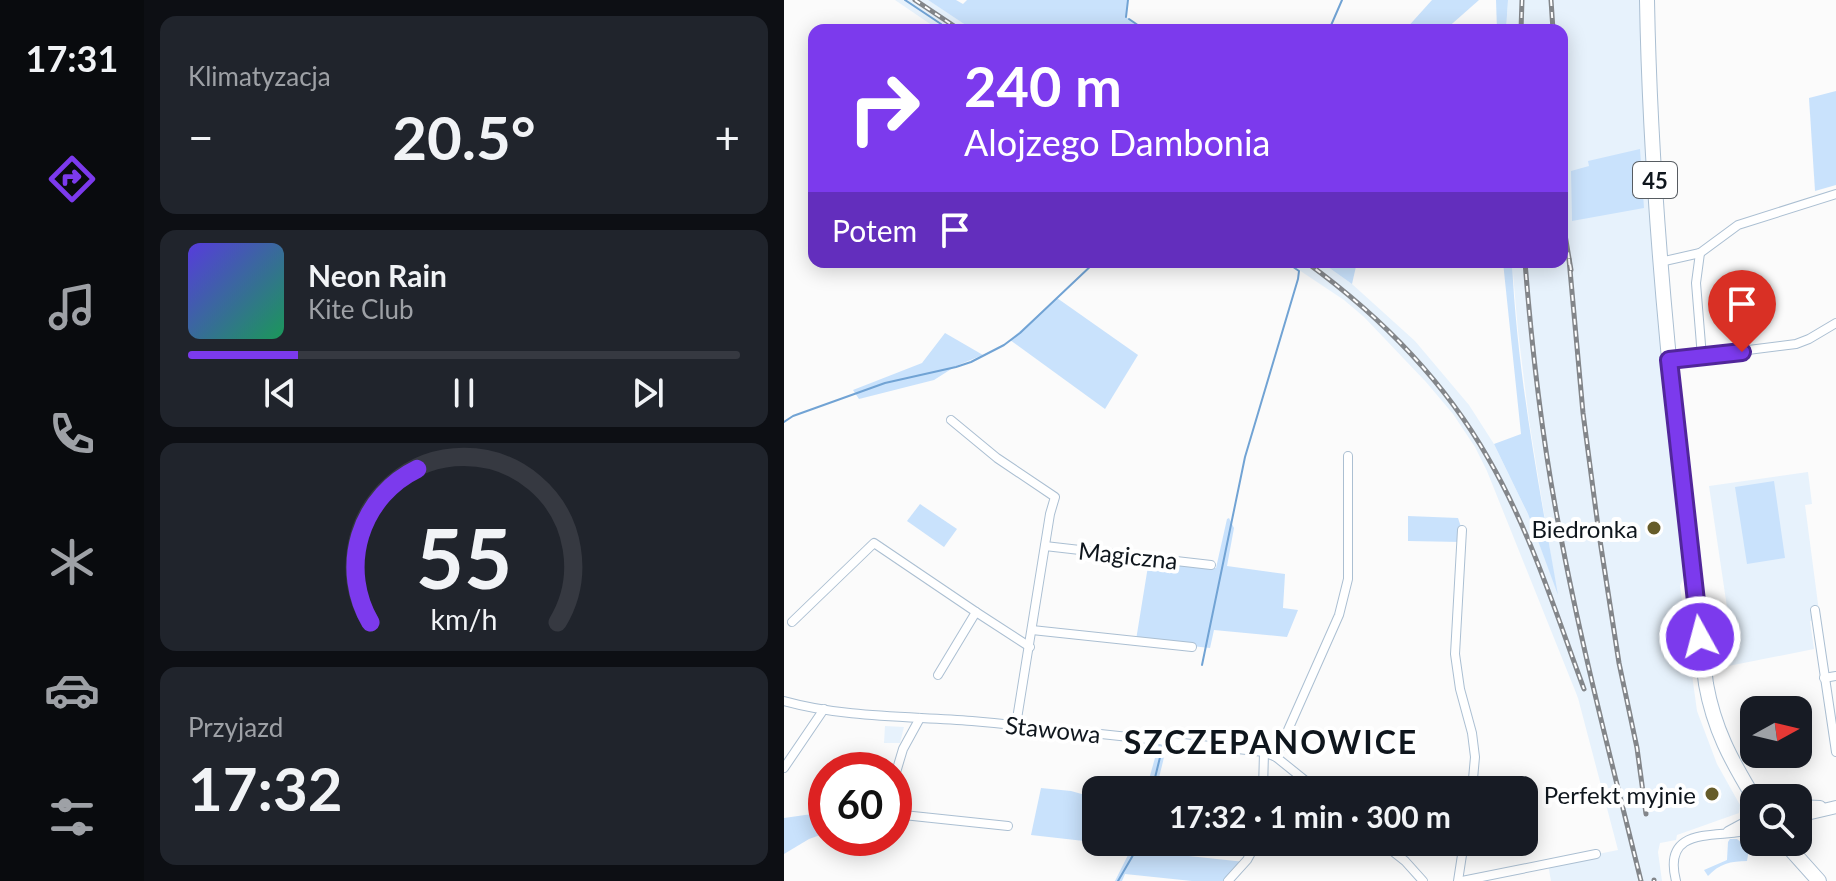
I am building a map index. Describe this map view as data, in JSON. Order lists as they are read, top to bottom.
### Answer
{
  "streets": {
    "main road": ["45"],
    "street": ["Magiczna", "Stawowa"]
  },
  "districts": ["SZCZEPANOWICE"],
  "places": ["Biedronka", "Perfekt myjnie"],
  "north": "right",
  "page": {
    "tabs": "17:31",
    "tile": [
      "Klimatyzacja",
      ["Przyjazd", "17:32"]
    ],
    "turn": ["240 m", "Alojzego Dambonia"],
    "heat": ["−", "20.5°", "+"],
    "then": "Potem",
    "song": ["Neon Rain", "Kite Club"],
    "limit": "60",
    "trip": "17:32 · 1 min · 300 m",
    "gauge": ["55", "km/h"]
  }
}
